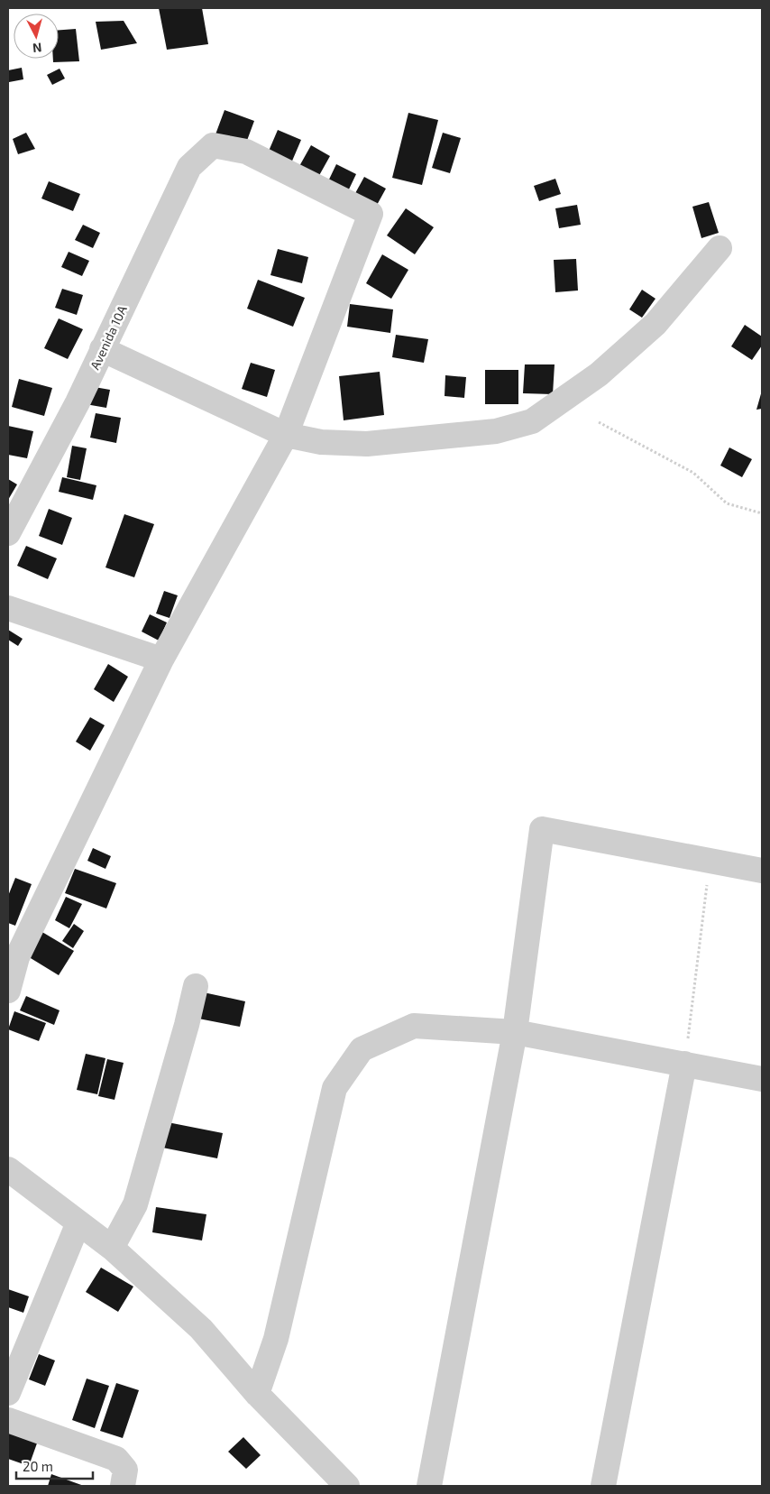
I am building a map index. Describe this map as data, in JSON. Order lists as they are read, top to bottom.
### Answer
{
  "streets": {
    "street": ["Avenida 10A"]
  },
  "scale_bar": "20 m",
  "north": "bottom"
}
